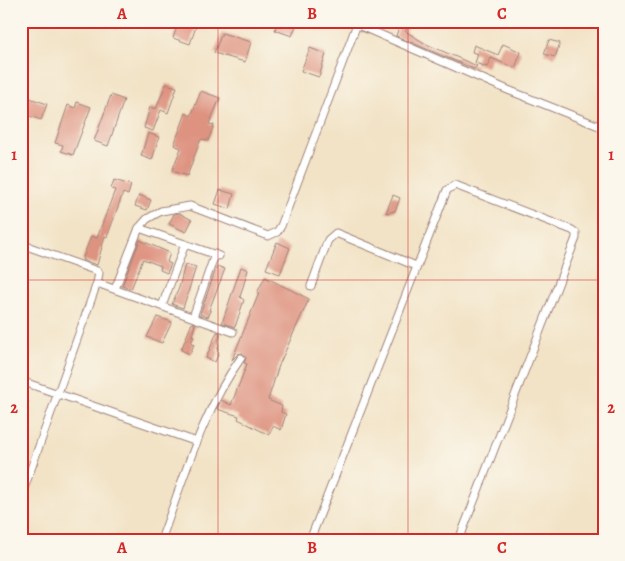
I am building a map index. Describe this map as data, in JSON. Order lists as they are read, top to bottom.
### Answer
{
  "grid": {
    "columns": ["A", "B", "C"],
    "rows": ["1", "2"]
  }
}
